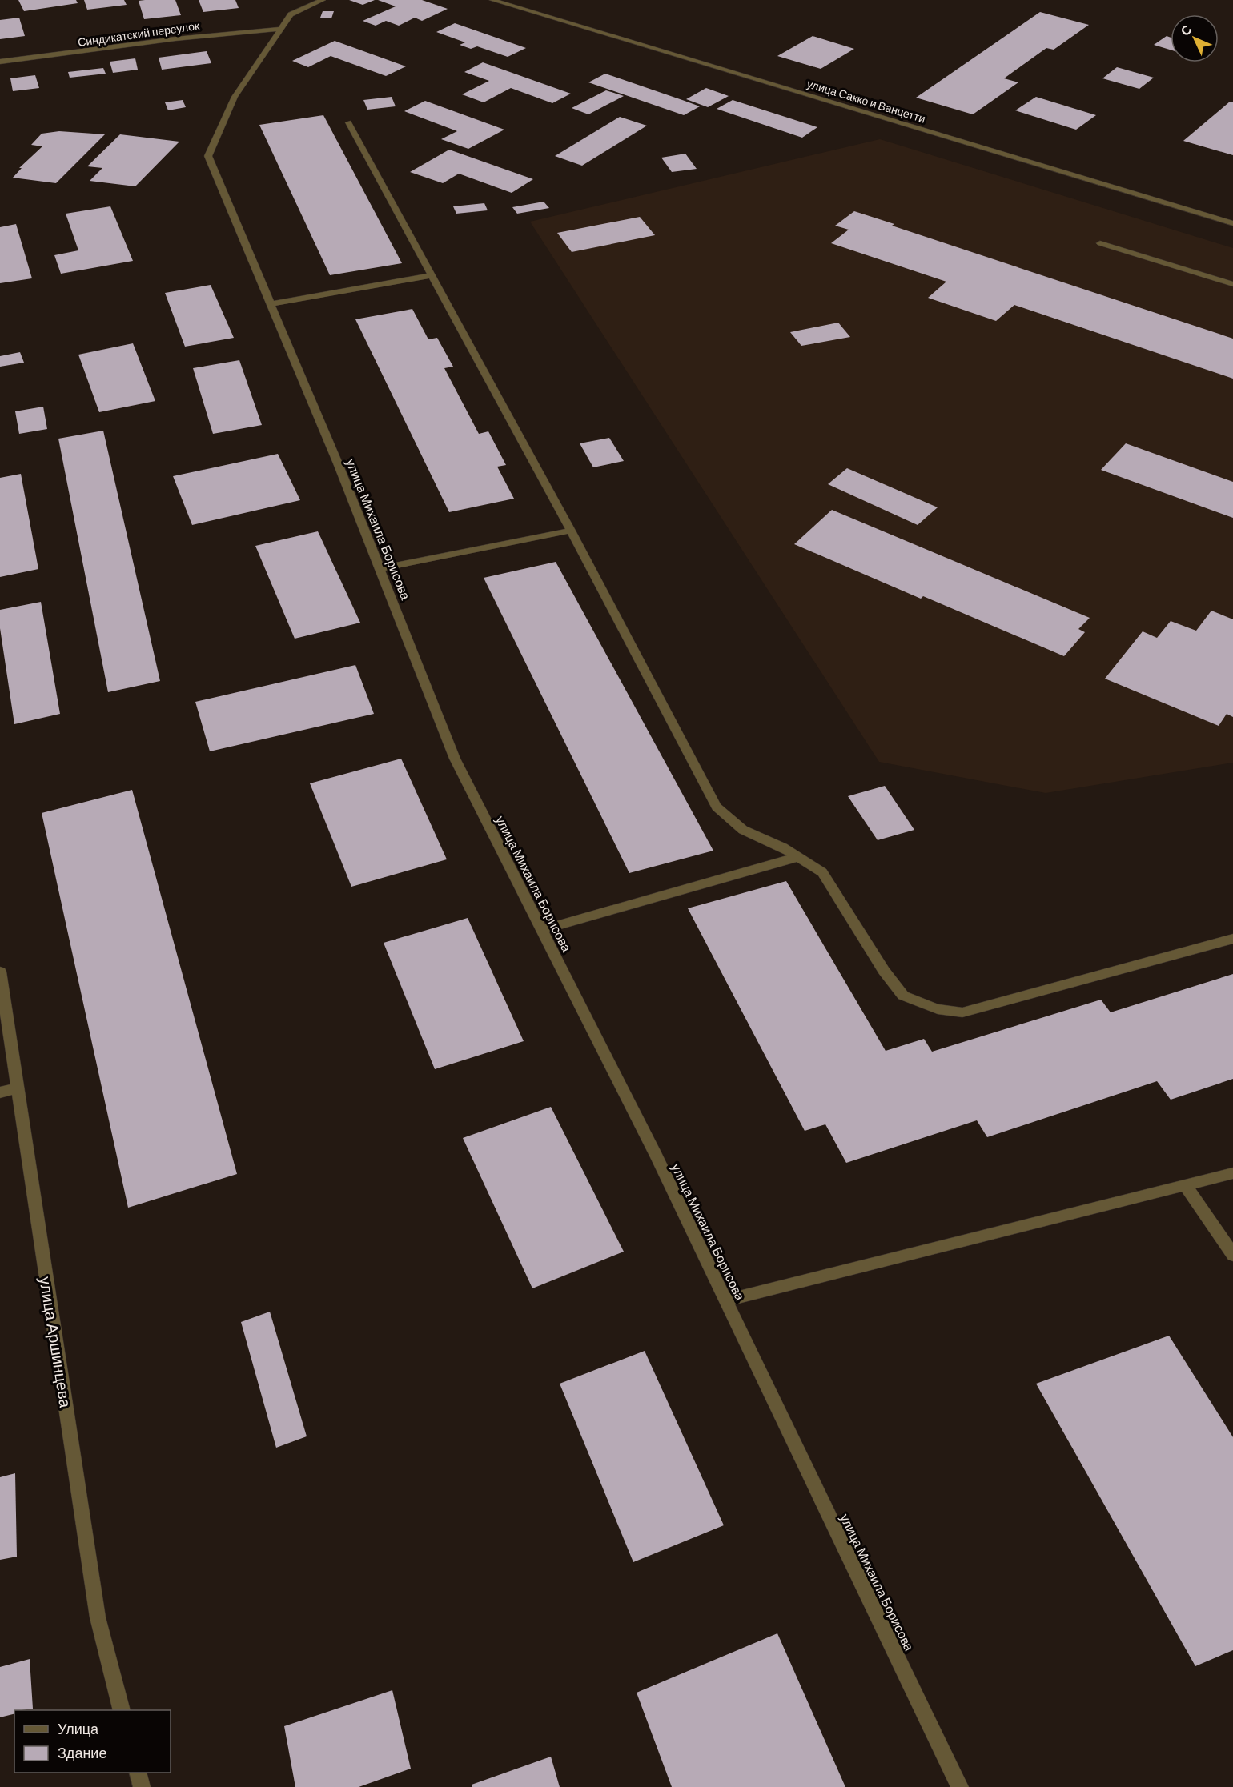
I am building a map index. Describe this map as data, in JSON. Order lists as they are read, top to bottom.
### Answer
{
  "streets": {
    "street": [
      "Синдикатский переулок",
      "улица Сакко и Ванцетти",
      "улица Михаила Борисова",
      "улица Аршинцева"
    ]
  },
  "crossings": [
    ["Синдикатский переулок", "улица Михаила Борисова"]
  ],
  "legend": ["Улица", "Здание"],
  "north": "top left"
}
